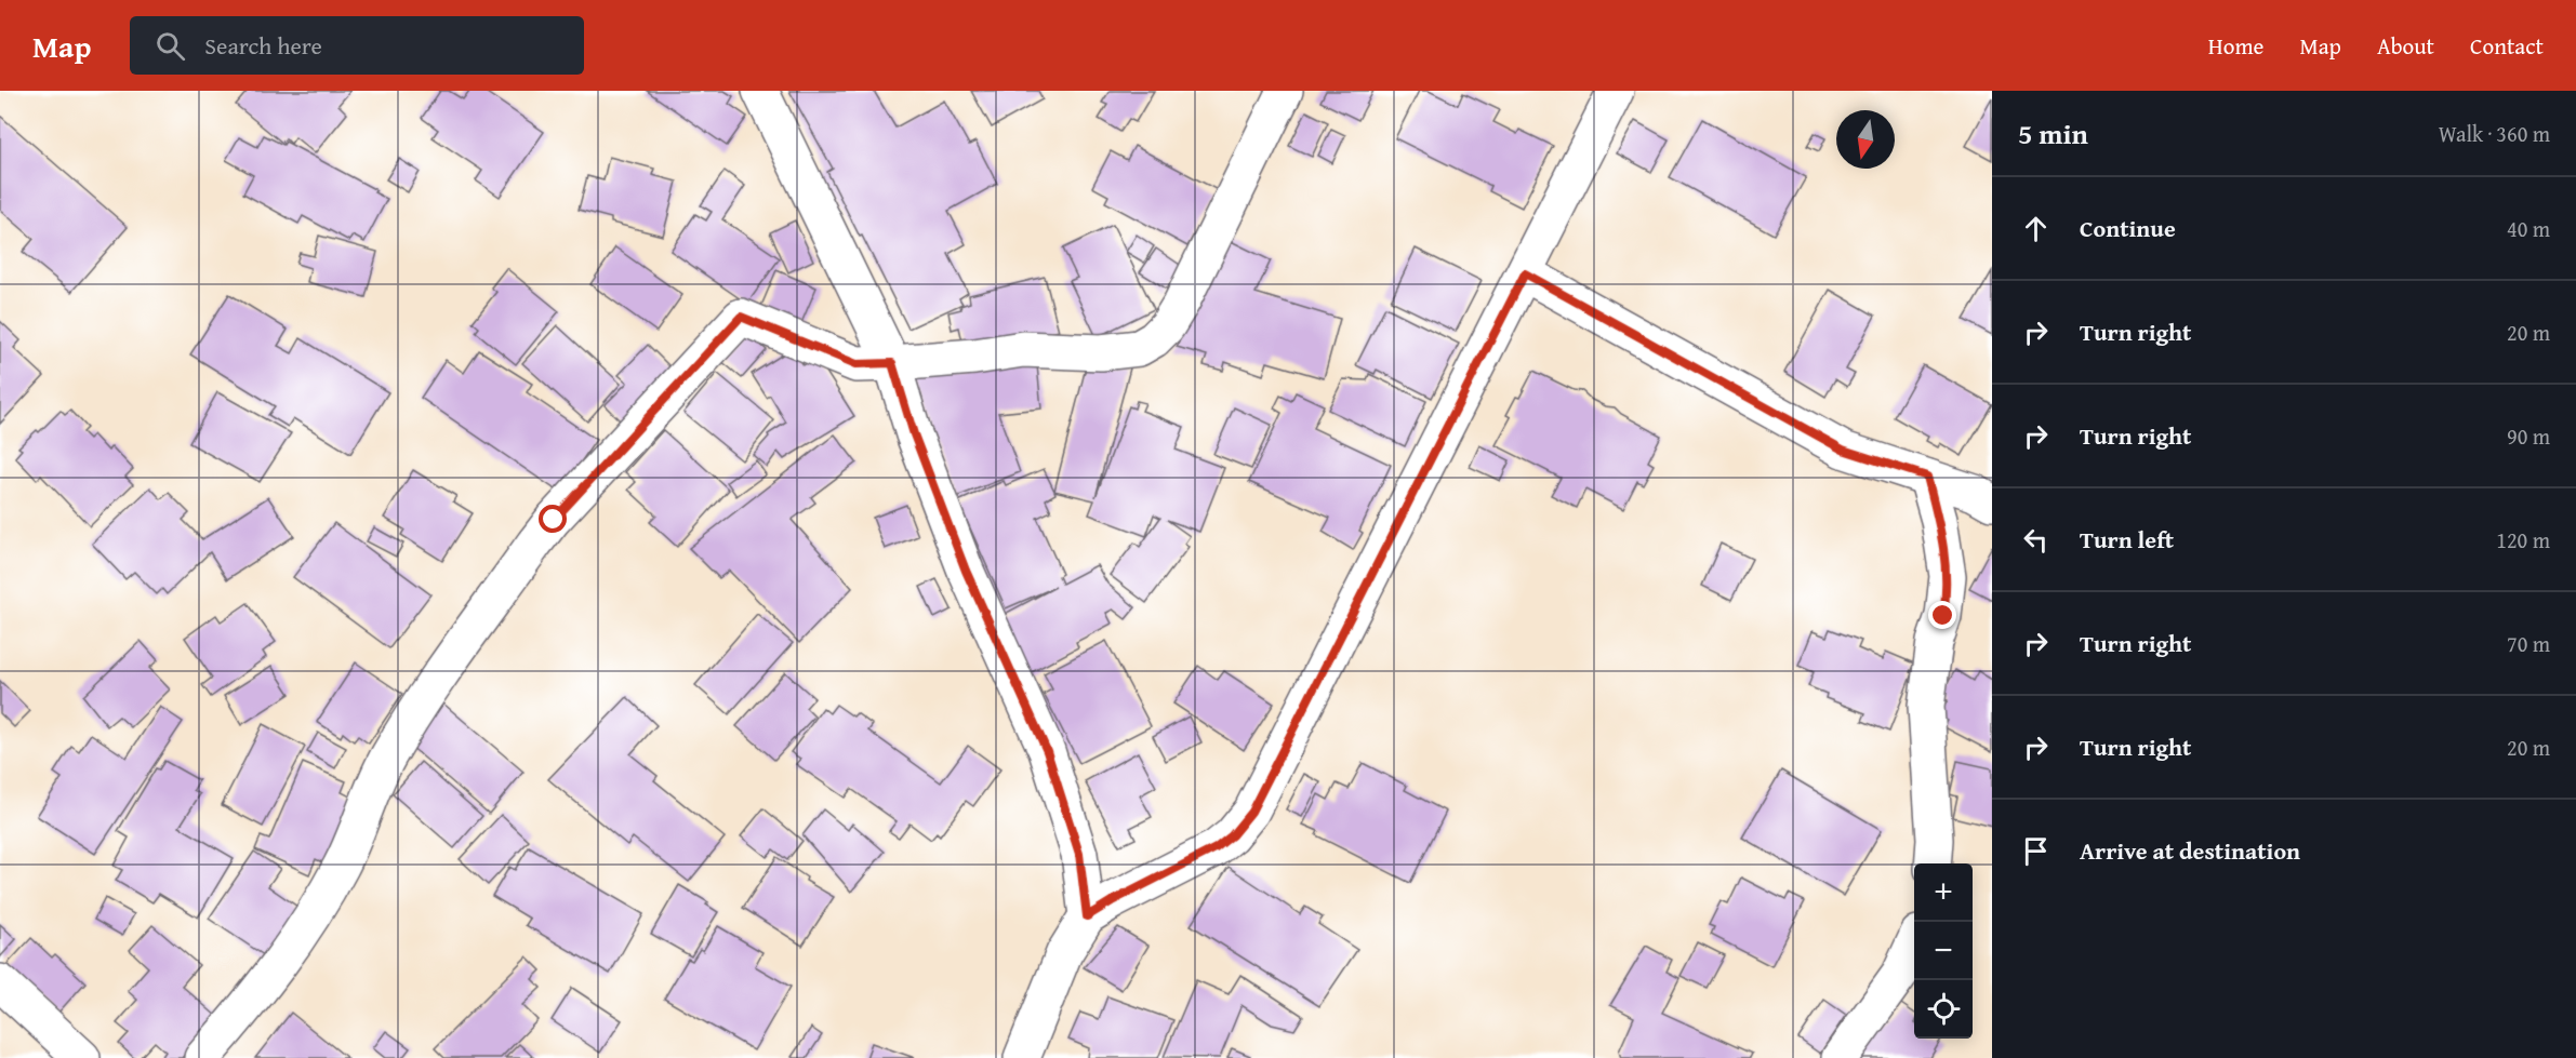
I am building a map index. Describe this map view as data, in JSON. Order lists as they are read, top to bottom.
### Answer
{
  "north": "bottom",
  "page": {
    "header": "Map",
    "search": "Search here",
    "nav": [
      "Home",
      "Map",
      "About",
      "Contact"
    ],
    "heading": ["5 min", "Walk · 360 m"],
    "list": [
      ["Continue", "40 m"],
      ["Turn right", "20 m"],
      ["Turn right", "90 m"],
      ["Turn left", "120 m"],
      ["Turn right", "70 m"],
      ["Turn right", "20 m"],
      "Arrive at destination"
    ],
    "map_buttons": ["+", "−"]
  }
}
